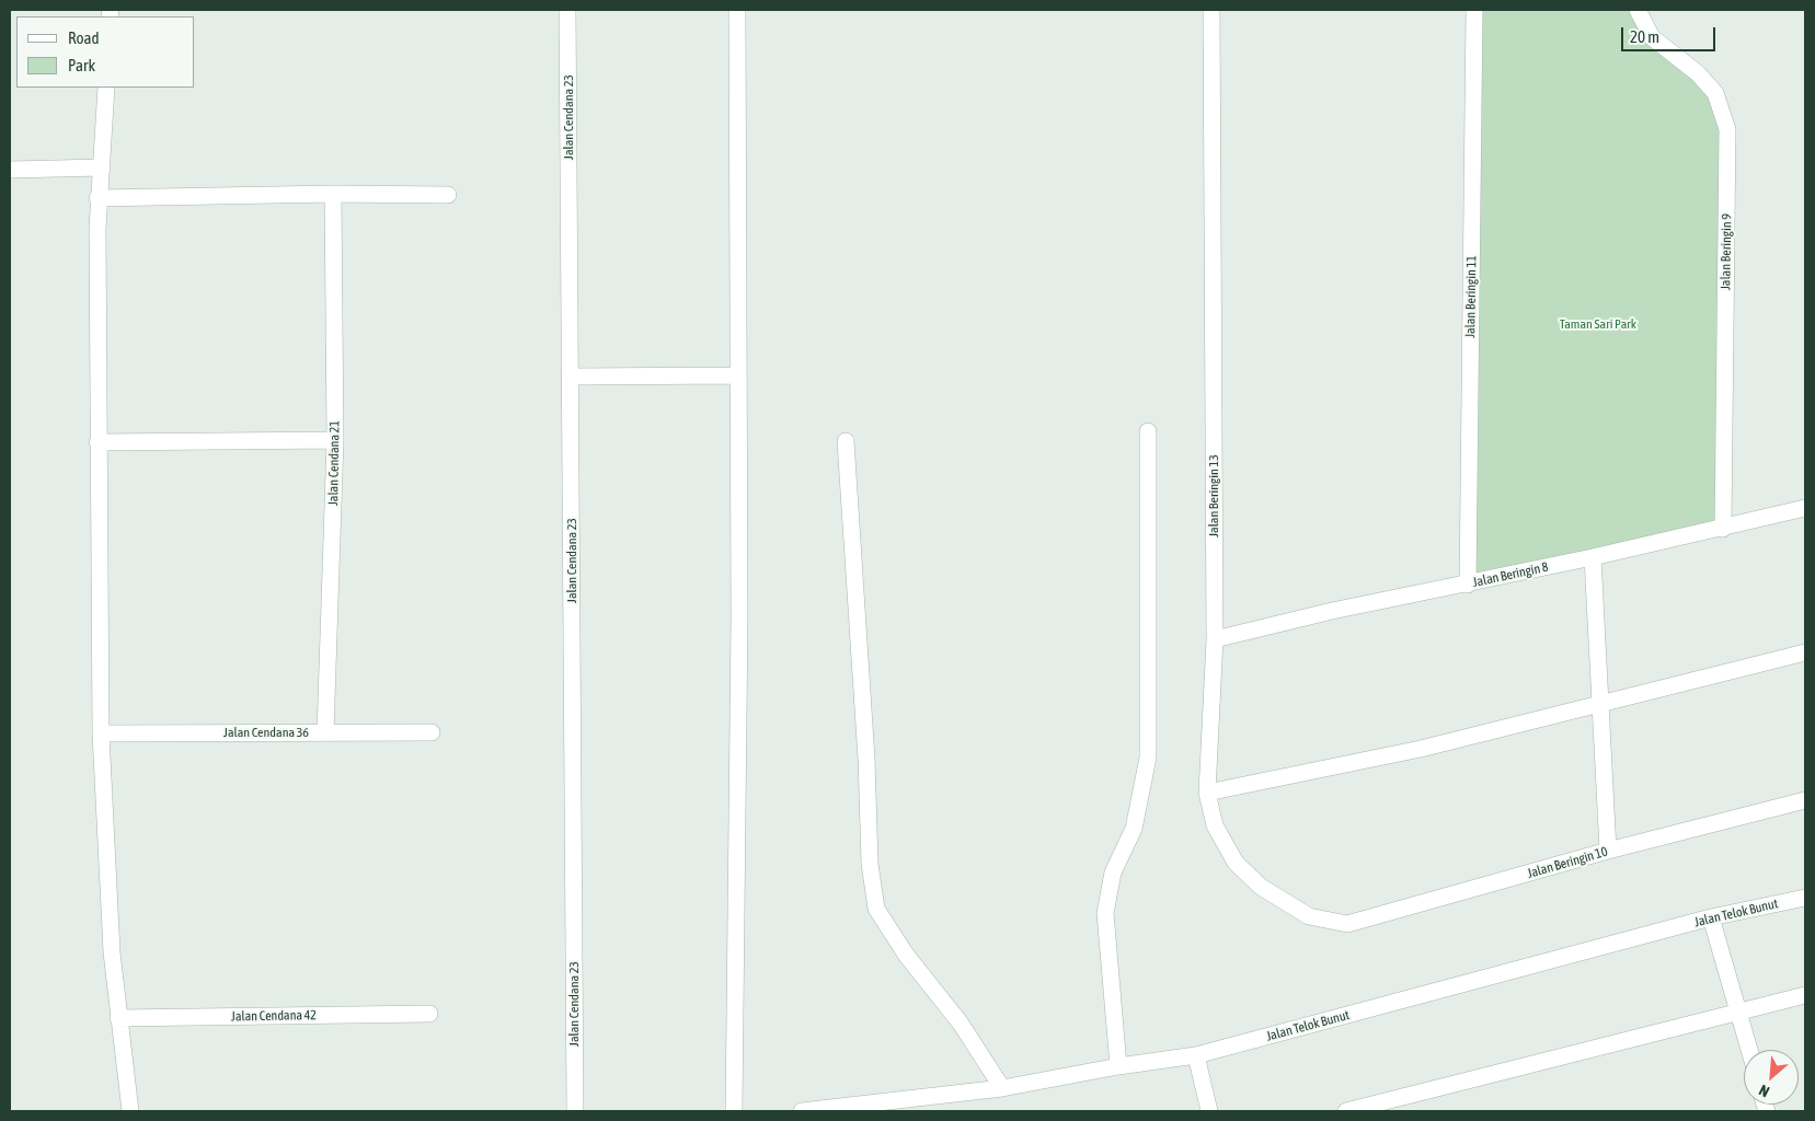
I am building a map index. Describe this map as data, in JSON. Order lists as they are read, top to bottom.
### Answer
{
  "streets": {
    "street": [
      "Jalan Cendana 23",
      "Jalan Beringin 9",
      "Jalan Beringin 11",
      "Jalan Cendana 21",
      "Jalan Beringin 13",
      "Jalan Beringin 8",
      "Jalan Cendana 36",
      "Jalan Beringin 10",
      "Jalan Telok Bunut",
      "Jalan Cendana 42"
    ]
  },
  "crossings": [
    ["Jalan Beringin 9", "Jalan Beringin 8"],
    ["Jalan Beringin 11", "Jalan Beringin 8"],
    ["Jalan Cendana 21", "Jalan Cendana 36"],
    ["Jalan Beringin 13", "Jalan Beringin 8"],
    ["Jalan Beringin 13", "Jalan Beringin 10"]
  ],
  "parks": ["Taman Sari Park"],
  "legend": ["Road", "Park"],
  "scale_bar": "20 m",
  "north": "bottom left"
}
